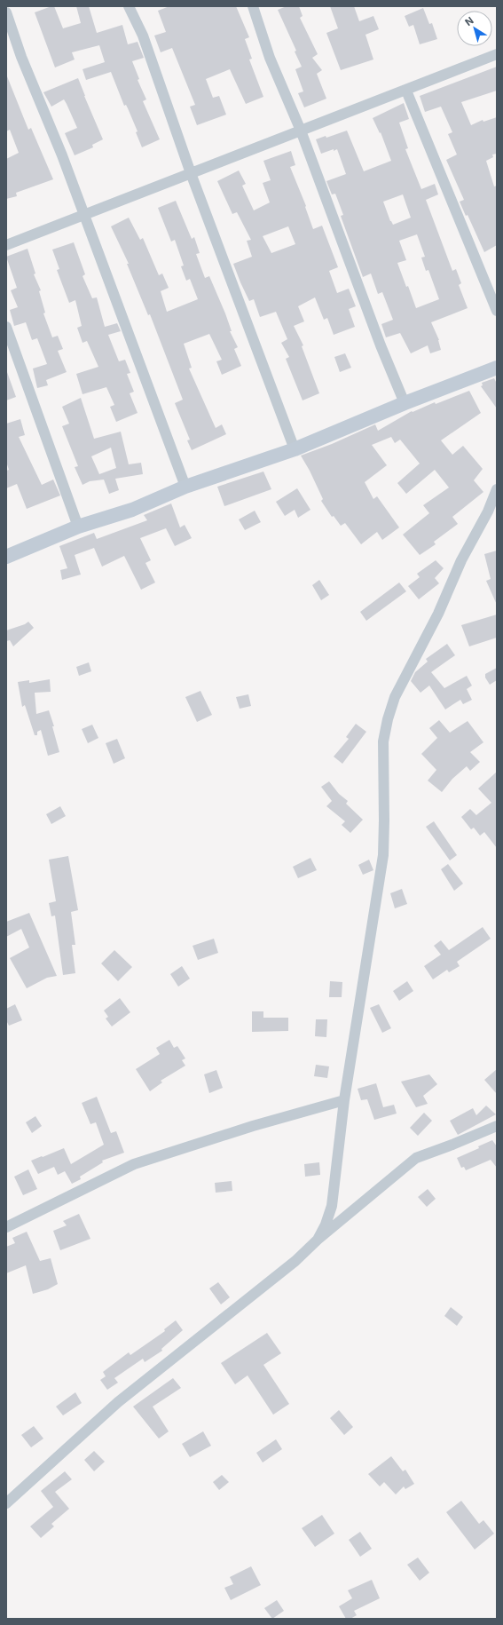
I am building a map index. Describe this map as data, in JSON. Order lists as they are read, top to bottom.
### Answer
{
  "north": "top left"
}
